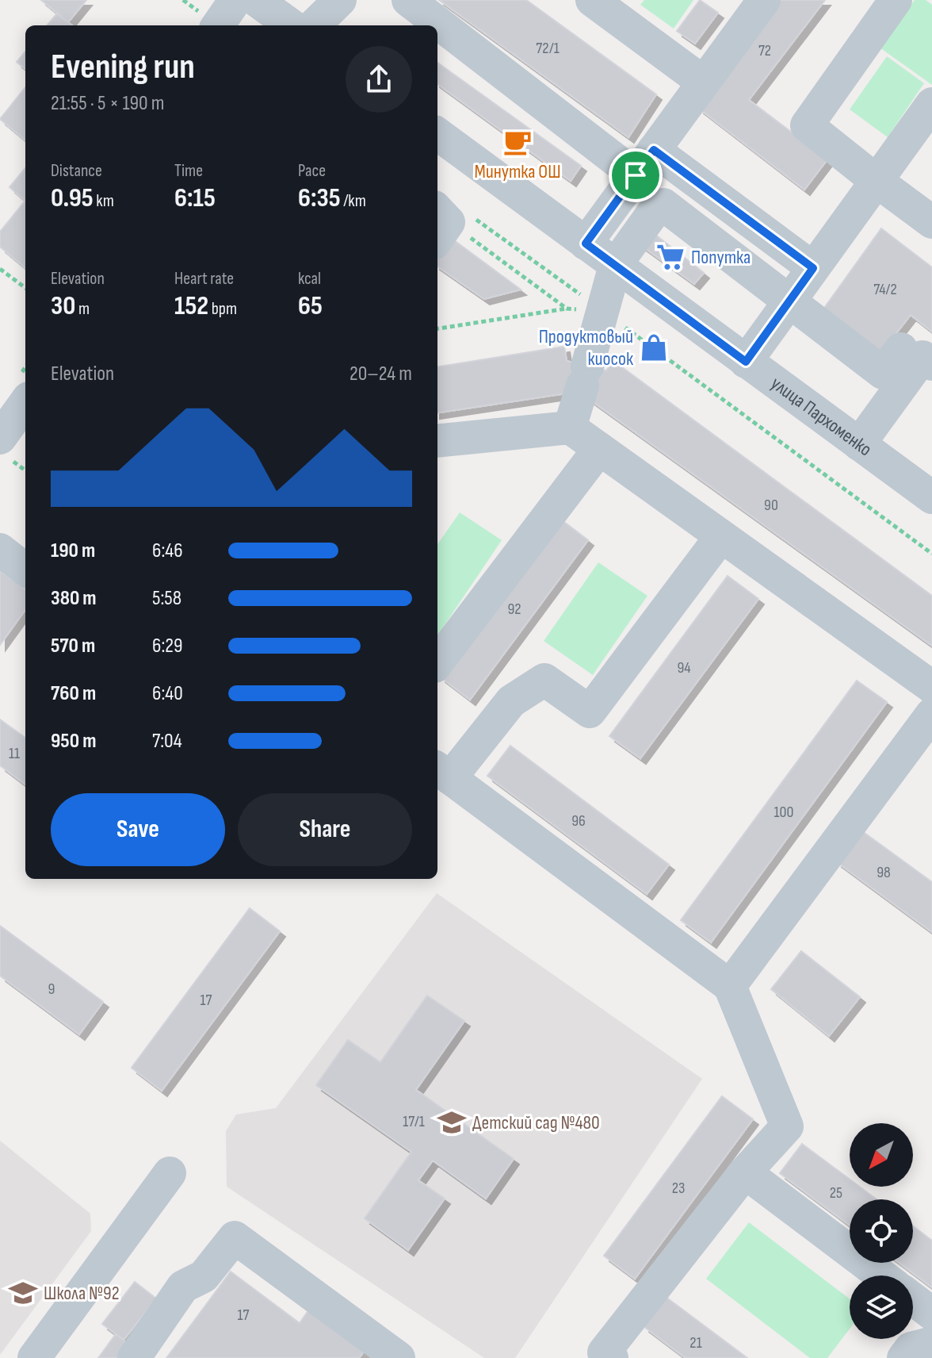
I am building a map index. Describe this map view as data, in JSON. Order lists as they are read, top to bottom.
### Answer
{
  "streets": {
    "street": ["улица Пархоменко"]
  },
  "places": {
    "cafe": ["Минутка ОШ"],
    "supermarket": ["Попутка"],
    "shop": ["Продуктовый киосок"],
    "school or university": ["Детский сад №480", "Школа №92"]
  },
  "house_numbers": [
    "72/1",
    "72",
    "74/2",
    "90",
    "92",
    "94",
    "11",
    "100",
    "96",
    "98",
    "9",
    "17",
    "17/1",
    "23",
    "25",
    "17",
    "21"
  ],
  "north": "bottom left",
  "page": {
    "heading": ["Evening run", "21:55 · 5 × 190 m"],
    "stats": [
      ["Distance", "0.95 km"],
      ["Time", "6:15"],
      ["Pace", "6:35 /km"],
      ["Elevation", "30 m"],
      ["Heart rate", "152 bpm"],
      ["kcal", "65"]
    ],
    "chart": ["Elevation", "20–24 m"],
    "list": [
      {
        "name": "190 m",
        "note": "6:46"
      },
      {
        "name": "380 m",
        "note": "5:58"
      },
      {
        "name": "570 m",
        "note": "6:29"
      },
      {
        "name": "760 m",
        "note": "6:40"
      },
      {
        "name": "950 m",
        "note": "7:04"
      }
    ],
    "buttons": ["Save", "Share"]
  }
}
